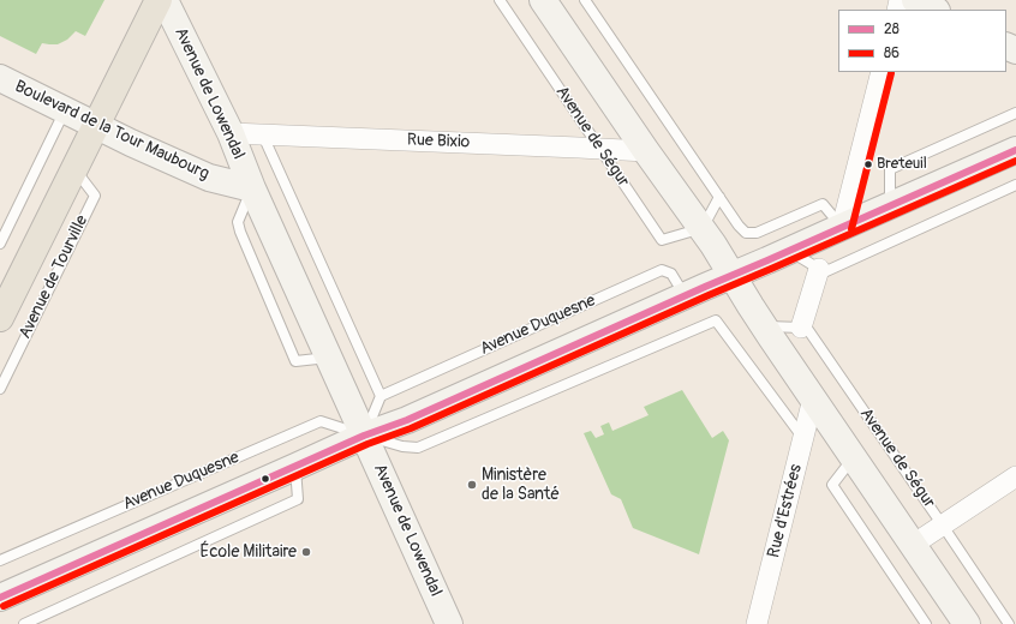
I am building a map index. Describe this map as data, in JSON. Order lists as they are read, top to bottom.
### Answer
{
  "streets": {
    "main road": ["Avenue de Tourville"],
    "street": [
      "Avenue de Lowendal",
      "Boulevard de la Tour Maubourg",
      "Avenue de Ségur",
      "Rue Bixio",
      "Avenue Duquesne",
      "Rue d'Estrées"
    ]
  },
  "crossings": [
    ["Avenue de Lowendal", "Boulevard de la Tour Maubourg"],
    ["Avenue de Lowendal", "Rue Bixio"],
    ["Avenue de Lowendal", "Avenue Duquesne"],
    ["Boulevard de la Tour Maubourg", "Avenue de Tourville"],
    ["Avenue de Ségur", "Rue Bixio"],
    ["Avenue de Ségur", "Avenue Duquesne"],
    ["Avenue de Ségur", "Rue d'Estrées"]
  ],
  "places": ["Breteuil", "Ministère de la Santé", "École Militaire"],
  "lines": ["transit line 86", "transit line 28"],
  "legend": ["28", "86"]
}
